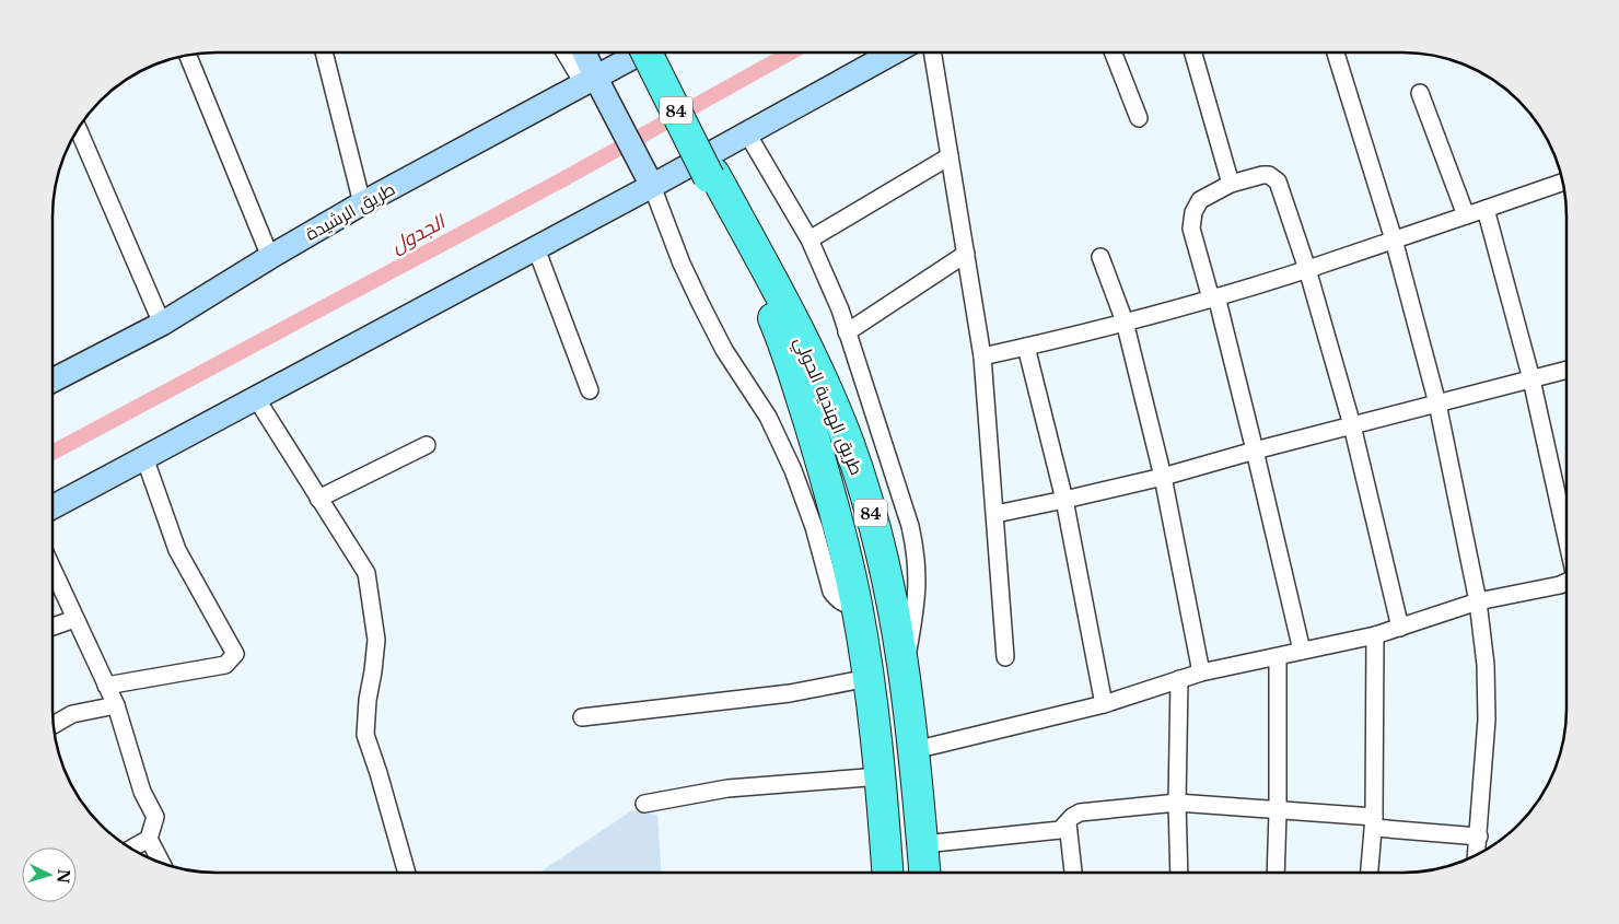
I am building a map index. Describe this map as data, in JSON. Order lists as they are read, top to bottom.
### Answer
{
  "streets": {
    "highway": ["84", "طريق الهندية الحولي"],
    "main road": ["طريق الرشيدة"]
  },
  "crossings": [
    ["84", "طريق الهندية الحولي"]
  ],
  "water": ["الجدول"],
  "north": "right"
}
